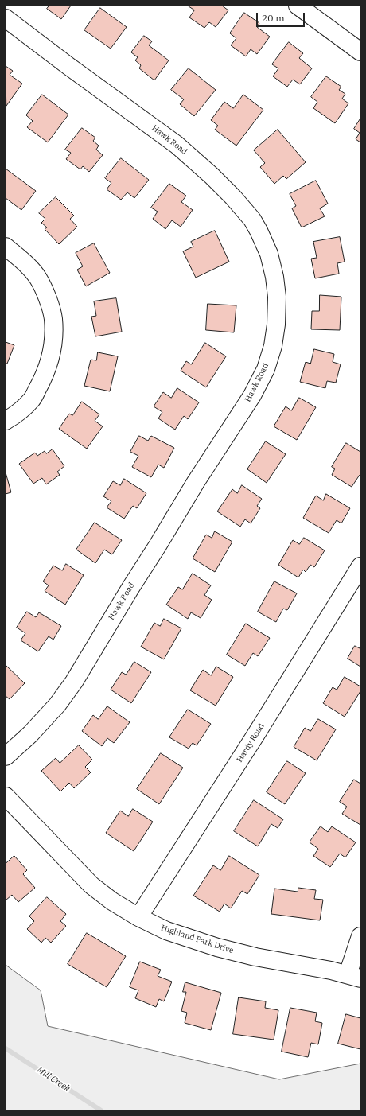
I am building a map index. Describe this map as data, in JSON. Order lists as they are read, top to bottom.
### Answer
{
  "streets": {
    "street": ["Hawk Road", "Hardy Road", "Highland Park Drive"]
  },
  "crossings": [
    ["Hardy Road", "Highland Park Drive"]
  ],
  "water": ["Mill Creek"],
  "scale_bar": "20 m"
}
